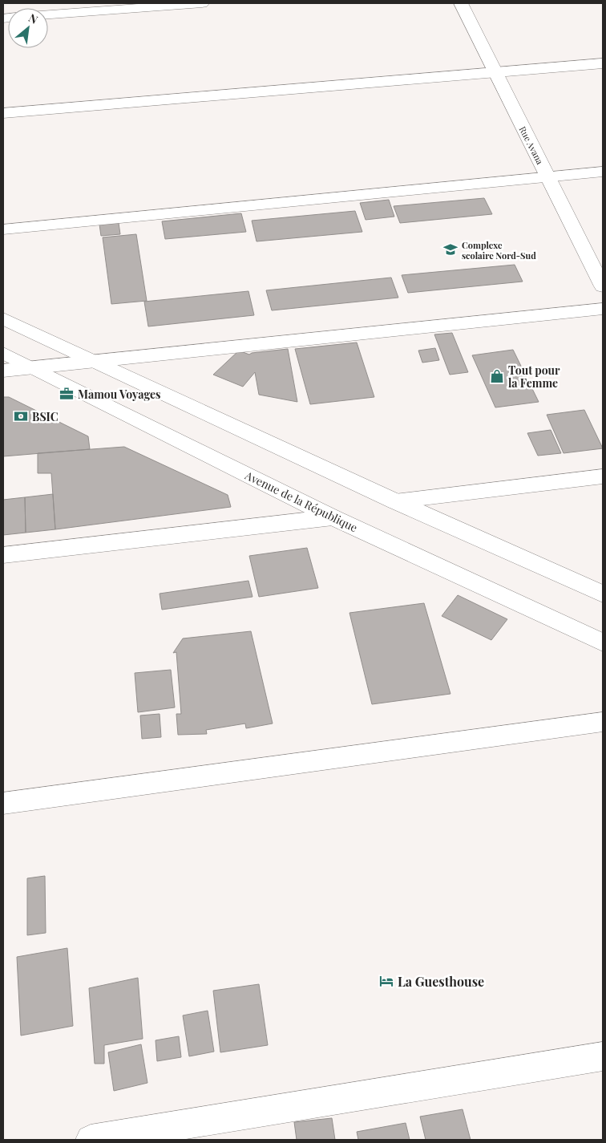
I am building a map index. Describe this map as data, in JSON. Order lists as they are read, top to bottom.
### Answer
{
  "streets": {
    "street": ["Rue Avana", "Avenue de la République"]
  },
  "places": {
    "school or university": ["Complexe scolaire Nord-Sud"],
    "shop": ["Tout pour la Femme"],
    "office": ["Mamou Voyages"],
    "bank": ["BSIC"],
    "hotel": ["La Guesthouse"]
  },
  "north": "top right"
}
